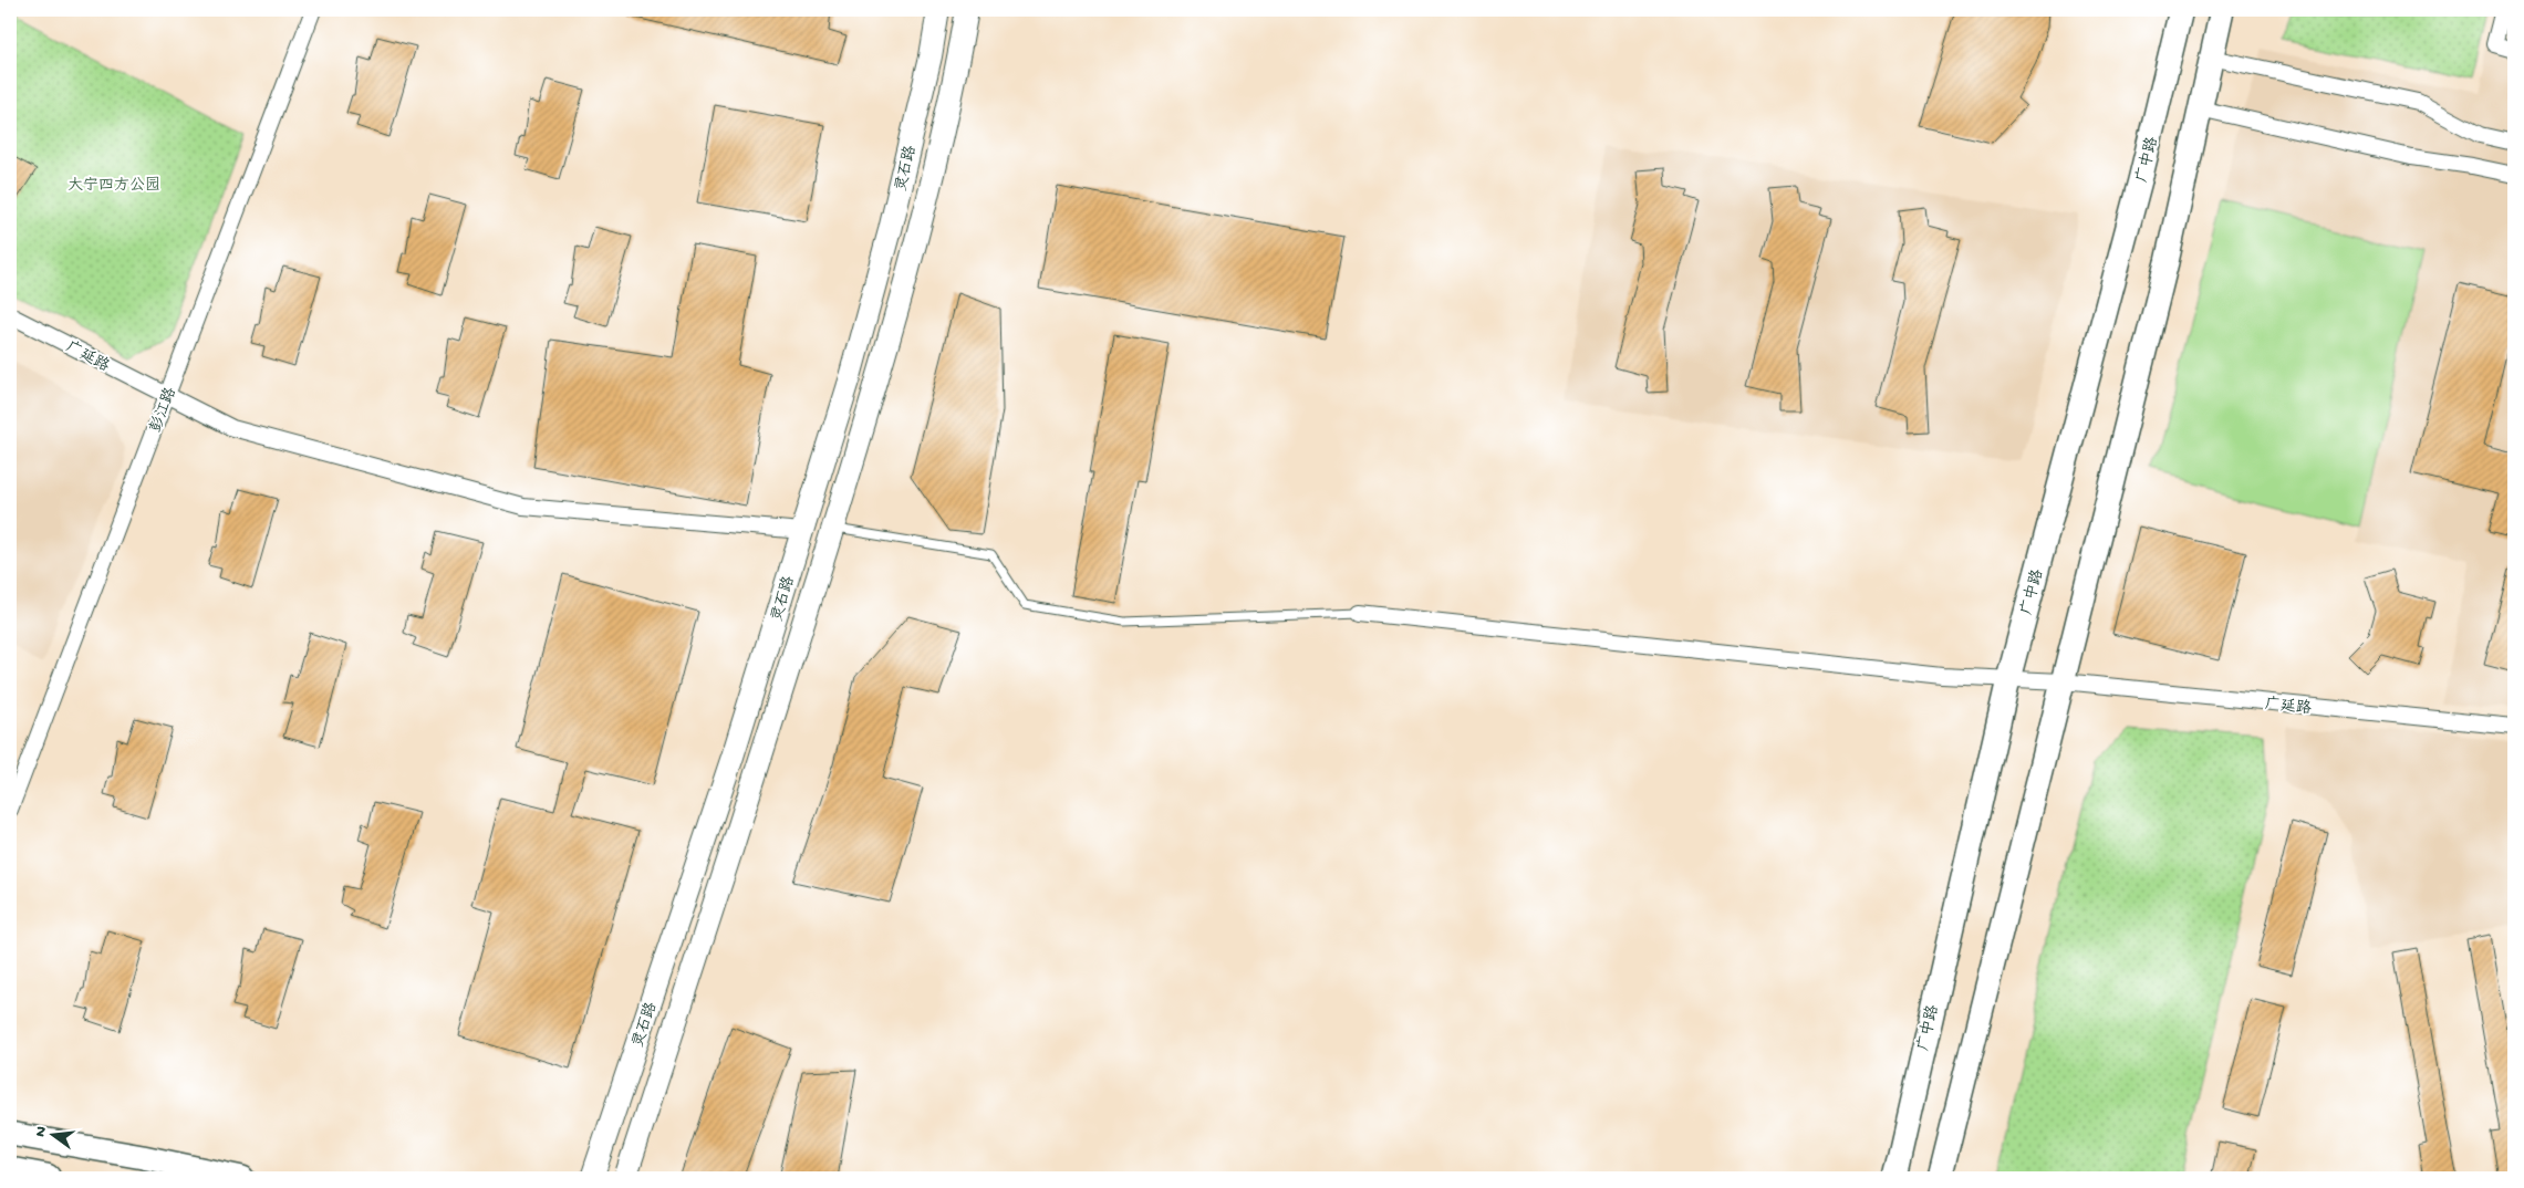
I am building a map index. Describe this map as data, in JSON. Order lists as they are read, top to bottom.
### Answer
{
  "streets": {
    "main road": ["广中路", "灵石路"],
    "street": ["广延路", "彭江路"]
  },
  "crossings": [
    ["广中路", "广延路"],
    ["灵石路", "广延路"],
    ["广延路", "彭江路"]
  ],
  "parks": ["大宁四方公园"],
  "north": "left"
}
